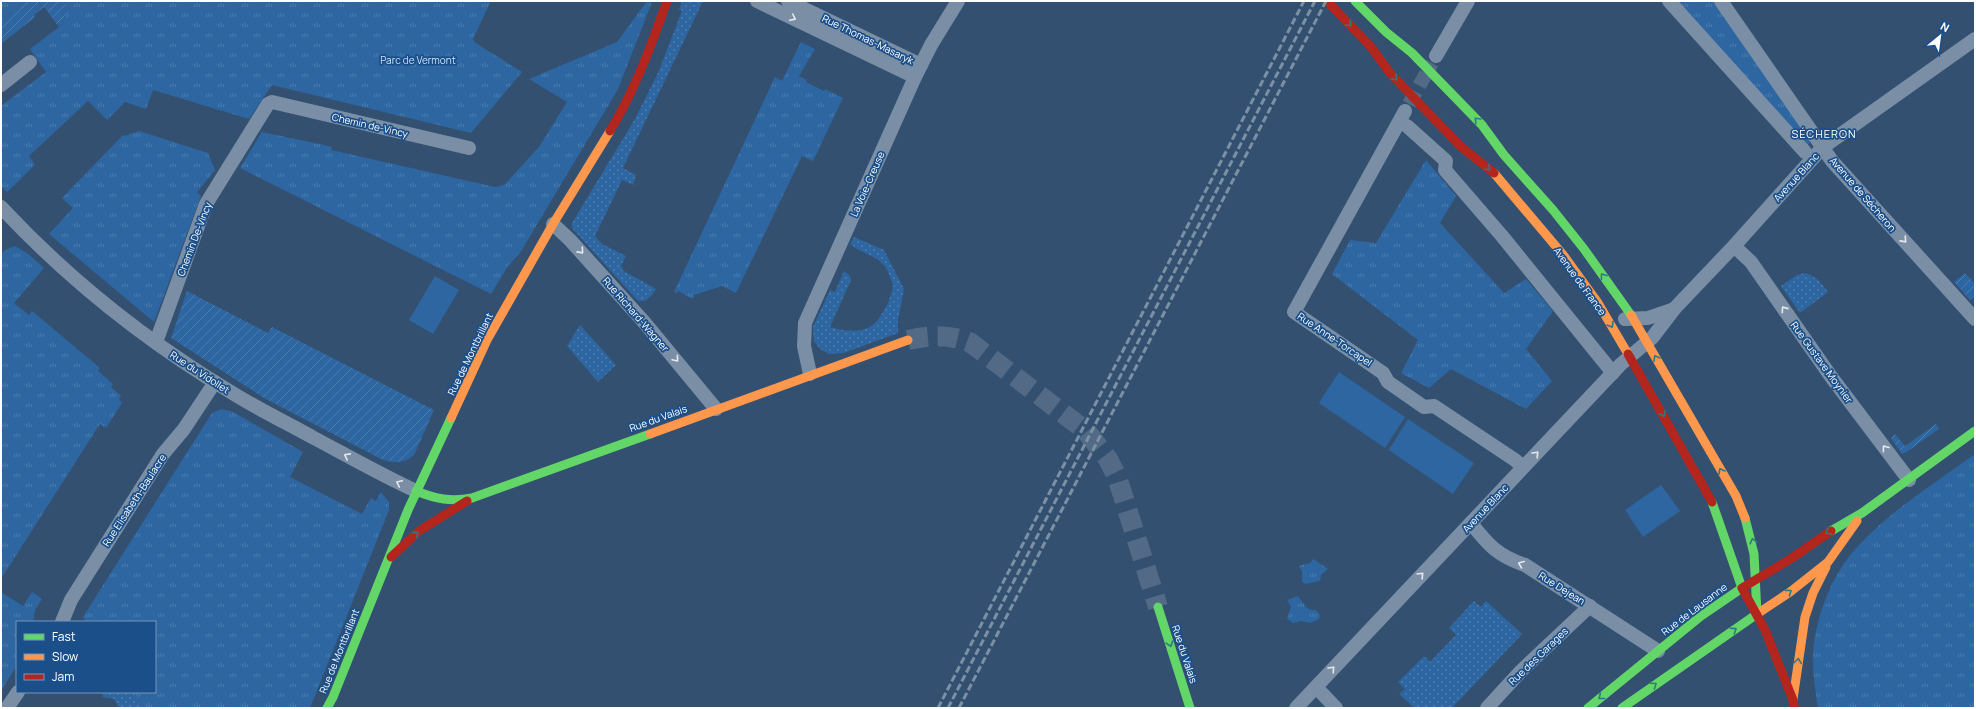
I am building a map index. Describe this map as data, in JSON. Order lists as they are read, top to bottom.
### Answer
{
  "streets": {
    "main road": [
      "Avenue de France",
      "Rue de Montbrillant",
      "Rue du Valais",
      "Rue de Lausanne"
    ],
    "street": [
      "Rue Thomas-Masaryk",
      "Chemin de-Vincy",
      "Avenue Blanc",
      "La Voie-Creuse",
      "Avenue de Sécheron",
      "Chemin De-Vincy",
      "Rue Richard-Wagner",
      "Rue Anne-Torcapel",
      "Rue Gustave Moynier",
      "Rue du Vidollet",
      "Rue Elisabeth-Baulacre",
      "Rue Dejean",
      "Rue des Garages"
    ]
  },
  "crossings": [
    ["Rue Thomas-Masaryk", "La Voie-Creuse"],
    ["Chemin de-Vincy", "Chemin De-Vincy"],
    ["Avenue Blanc", "Avenue de Sécheron"],
    ["Avenue Blanc", "Avenue de France"],
    ["Avenue Blanc", "Rue Anne-Torcapel"],
    ["Avenue Blanc", "Rue Gustave Moynier"],
    ["Avenue Blanc", "Rue Dejean"],
    ["La Voie-Creuse", "Rue du Valais"],
    ["Chemin De-Vincy", "Rue du Vidollet"],
    ["Avenue de France", "Rue de Lausanne"],
    ["Rue Richard-Wagner", "Rue de Montbrillant"],
    ["Rue Richard-Wagner", "Rue du Valais"],
    ["Rue de Montbrillant", "Rue du Vidollet"],
    ["Rue de Montbrillant", "Rue du Valais"],
    ["Rue Gustave Moynier", "Rue de Lausanne"],
    ["Rue du Vidollet", "Rue du Valais"],
    ["Rue du Vidollet", "Rue Elisabeth-Baulacre"],
    ["Rue Dejean", "Rue de Lausanne"],
    ["Rue Dejean", "Rue des Garages"]
  ],
  "one_way": [
    "Avenue Blanc",
    "Avenue de Sécheron",
    "Rue Richard-Wagner",
    "Rue Gustave Moynier",
    "Rue du Vidollet",
    "Rue Dejean"
  ],
  "districts": ["SÉCHERON"],
  "parks": ["Parc de Vermont"],
  "legend": ["Fast", "Slow", "Jam"],
  "north": "top right"
}
